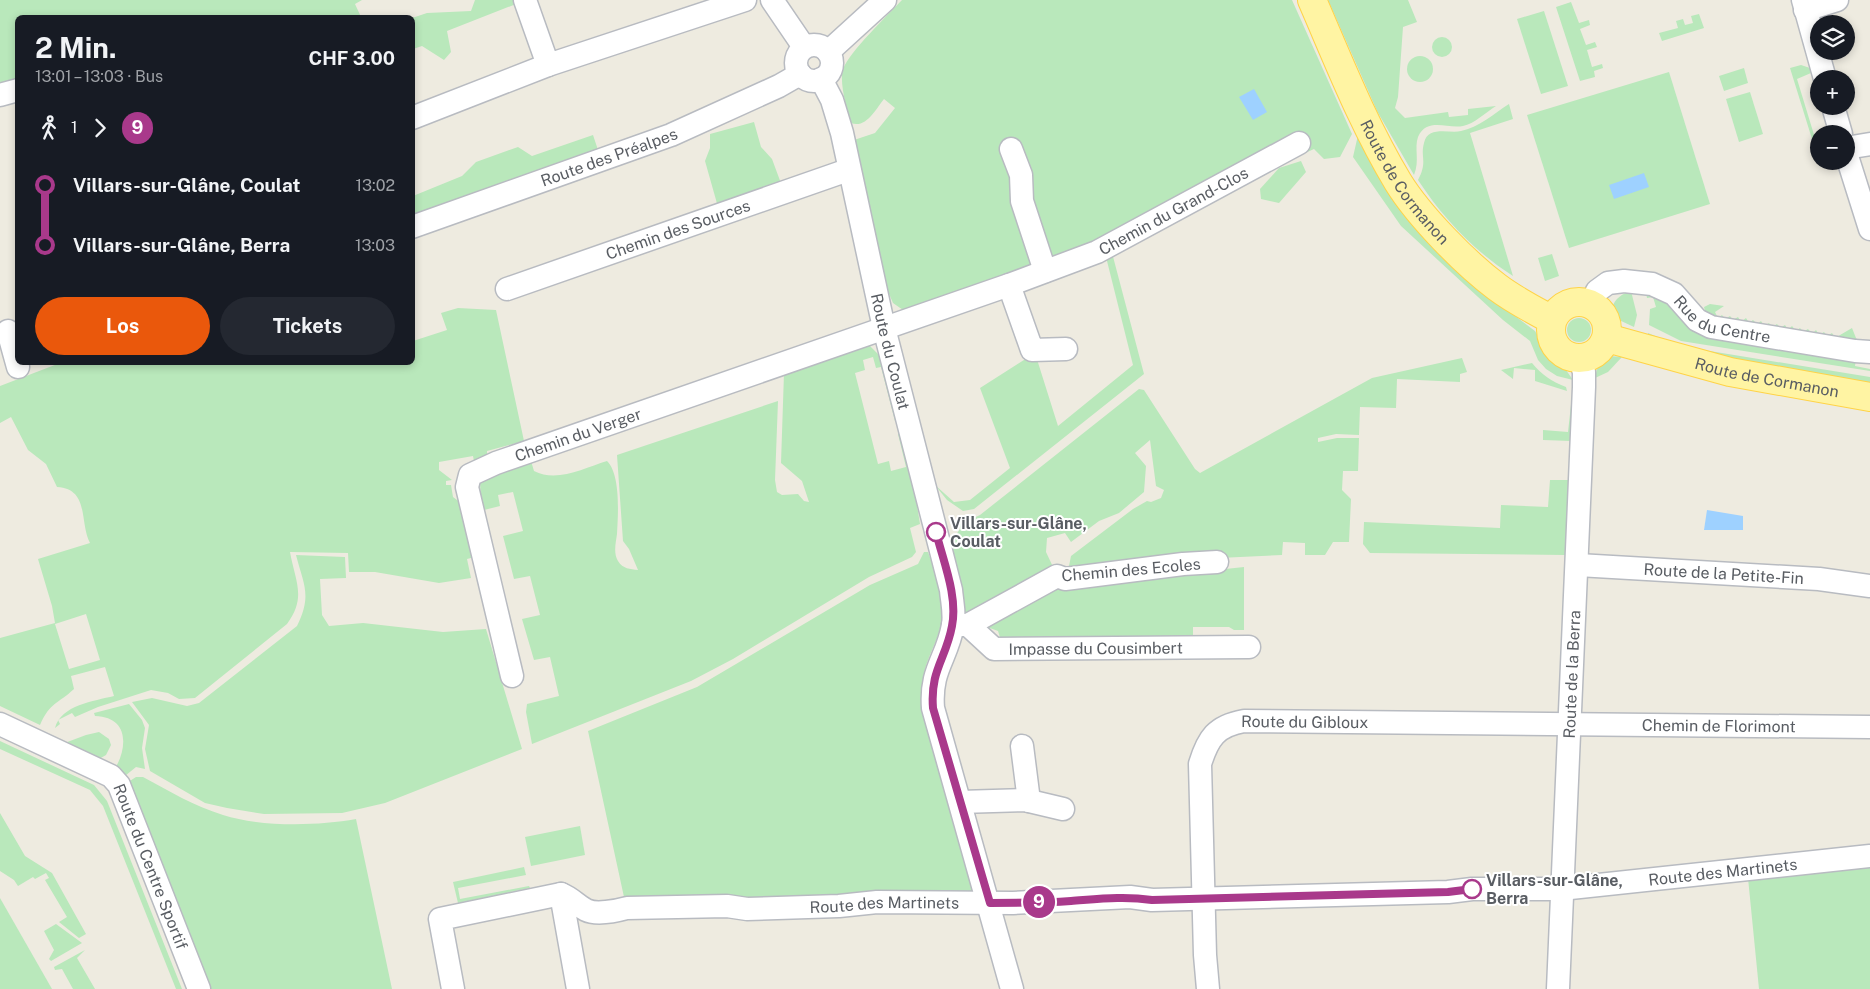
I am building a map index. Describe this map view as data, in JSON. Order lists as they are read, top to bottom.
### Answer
{
  "streets": {
    "main road": ["Route de Cormanon"],
    "street": [
      "Route des Préalpes",
      "Chemin du Grand-Clos",
      "Chemin des Sources",
      "Rue du Centre",
      "Route du Coulat",
      "Chemin du Verger",
      "Chemin des Ecoles",
      "Route de la Petite-Fin",
      "Impasse du Cousimbert",
      "Route de la Berra",
      "Route du Gibloux",
      "Chemin de Florimont",
      "Route du Centre Sportif",
      "Route des Martinets"
    ]
  },
  "crossings": [
    ["Route des Préalpes", "Route du Coulat"],
    ["Route de Cormanon", "Rue du Centre"],
    ["Route de Cormanon", "Route de la Berra"],
    ["Chemin du Grand-Clos", "Route du Coulat"],
    ["Chemin du Grand-Clos", "Chemin du Verger"],
    ["Chemin des Sources", "Route du Coulat"],
    ["Rue du Centre", "Route de la Berra"],
    ["Route du Coulat", "Chemin du Verger"],
    ["Route du Coulat", "Chemin des Ecoles"],
    ["Route du Coulat", "Impasse du Cousimbert"],
    ["Chemin des Ecoles", "Impasse du Cousimbert"],
    ["Route de la Petite-Fin", "Route de la Berra"],
    ["Route de la Berra", "Route du Gibloux"],
    ["Route de la Berra", "Chemin de Florimont"],
    ["Route de la Berra", "Route des Martinets"],
    ["Route du Gibloux", "Chemin de Florimont"],
    ["Route du Gibloux", "Route des Martinets"]
  ],
  "places": ["Villars-sur-Glâne, Coulat", "Villars-sur-Glâne, Berra"],
  "lines": ["bus line 9"],
  "page": {
    "on_map": "9",
    "map_buttons": ["+", "−"],
    "heading": ["2 Min.", "13:01 – 13:03 · Bus", "CHF 3.00"],
    "legs": ["1", "9"],
    "list": [
      {
        "name": "Villars-sur-Glâne, Coulat",
        "value": "13:02"
      },
      {
        "name": "Villars-sur-Glâne, Berra",
        "value": "13:03"
      }
    ],
    "buttons": ["Los", "Tickets"]
  }
}
